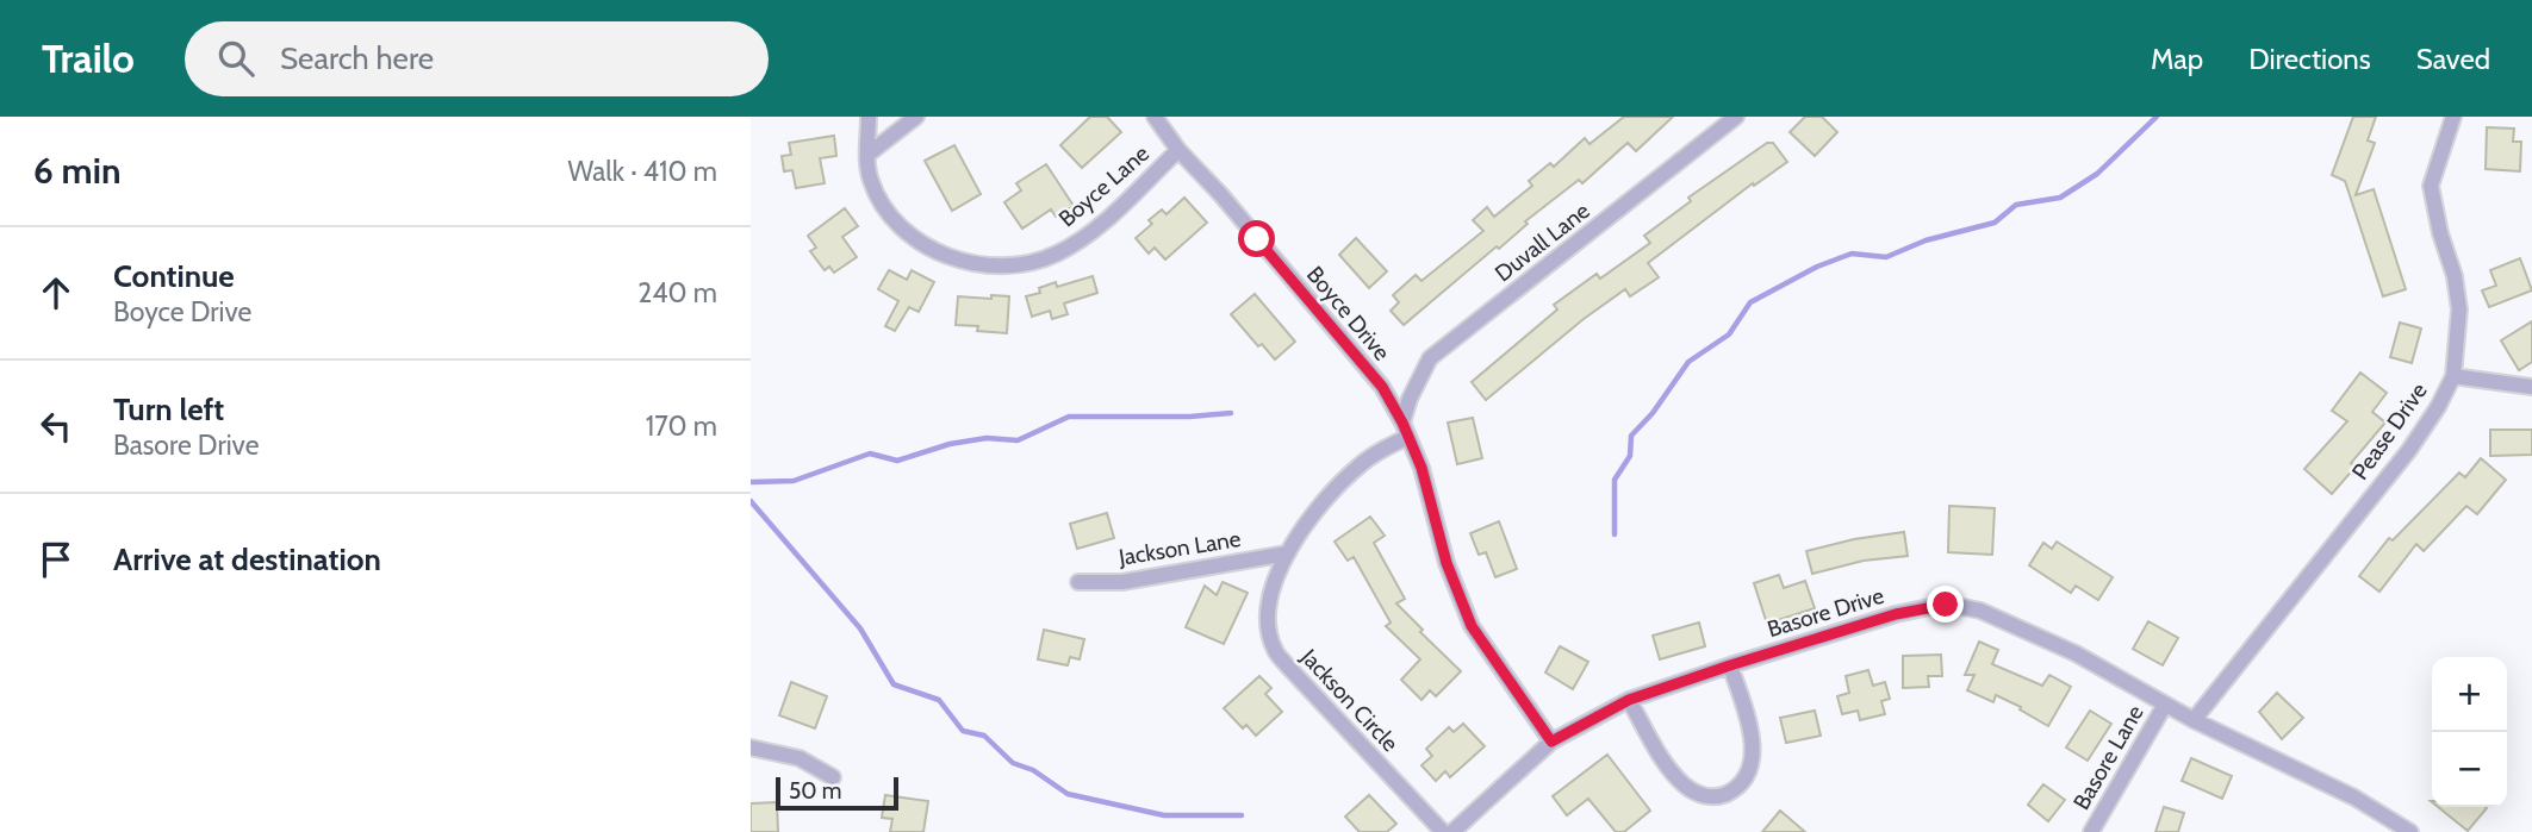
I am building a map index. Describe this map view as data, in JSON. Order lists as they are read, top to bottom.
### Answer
{
  "streets": {
    "street": [
      "Boyce Lane",
      "Duvall Lane",
      "Boyce Drive",
      "Pease Drive",
      "Jackson Lane",
      "Basore Drive",
      "Jackson Circle",
      "Basore Lane"
    ]
  },
  "crossings": [
    ["Boyce Lane", "Boyce Drive"],
    ["Duvall Lane", "Boyce Drive"],
    ["Duvall Lane", "Jackson Circle"],
    ["Boyce Drive", "Basore Drive"],
    ["Boyce Drive", "Jackson Circle"],
    ["Pease Drive", "Basore Drive"],
    ["Jackson Lane", "Jackson Circle"],
    ["Basore Drive", "Basore Lane"]
  ],
  "scale_bar": "50 m",
  "page": {
    "header": "Trailo",
    "search": "Search here",
    "nav": ["Map", "Directions", "Saved"],
    "heading": ["6 min", "Walk · 410 m"],
    "list": [
      ["Continue", "Boyce Drive", "240 m"],
      ["Turn left", "Basore Drive", "170 m"],
      "Arrive at destination"
    ],
    "map_buttons": ["+", "−"],
    "scale": "50 m"
  }
}
